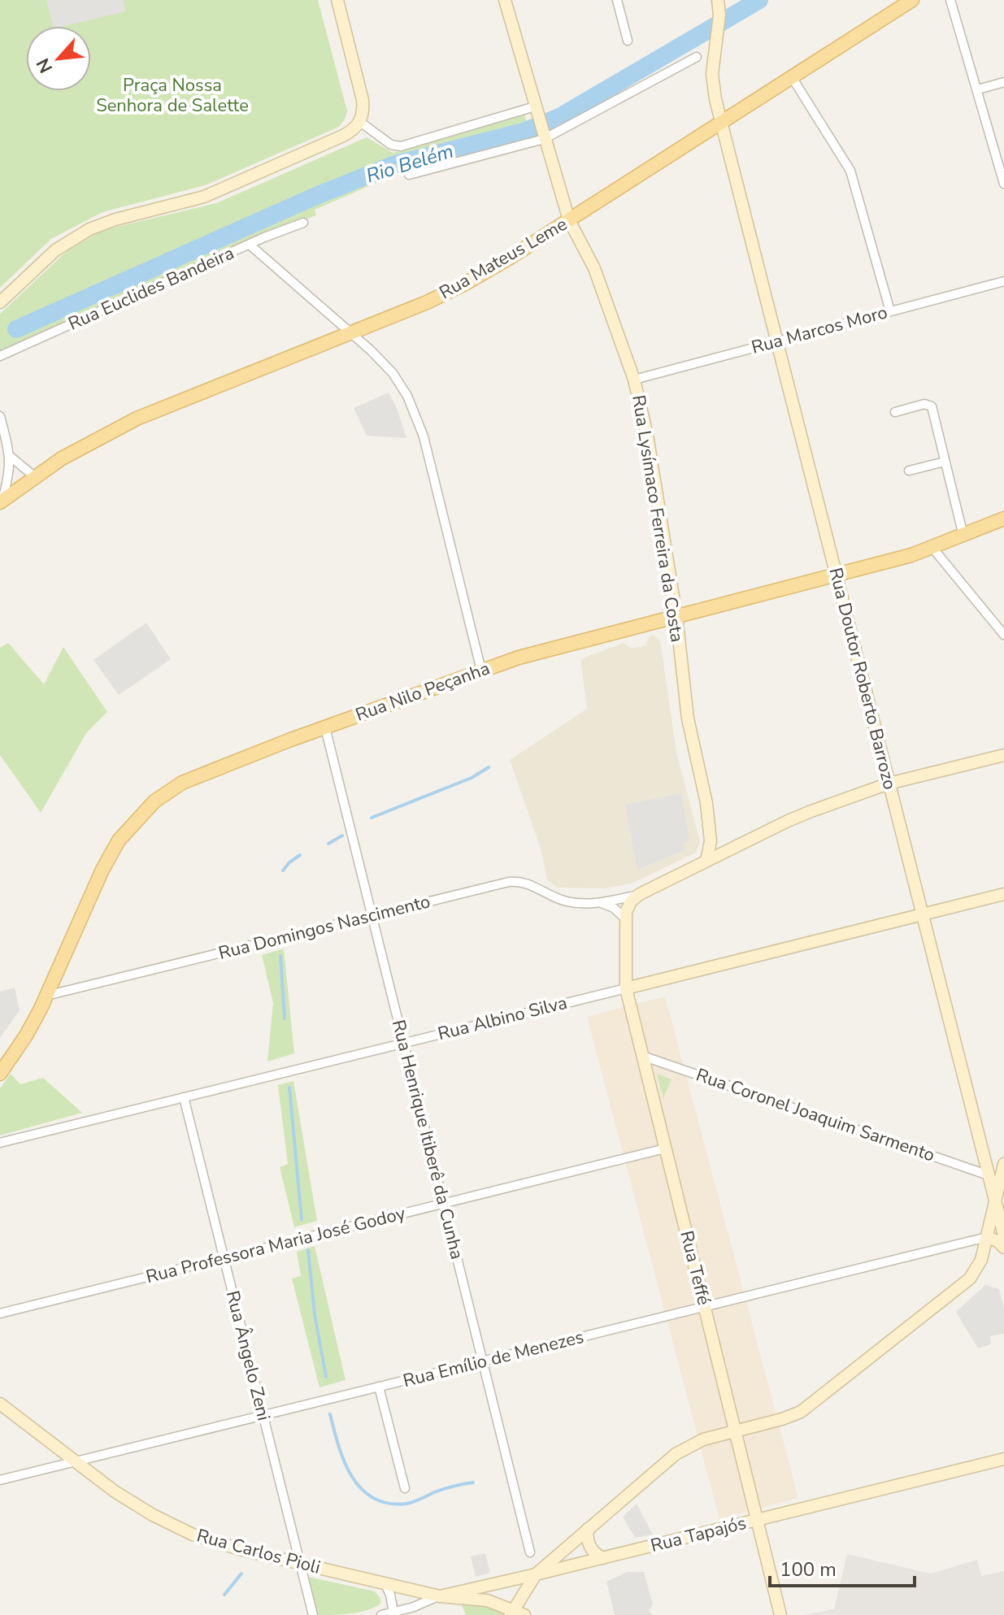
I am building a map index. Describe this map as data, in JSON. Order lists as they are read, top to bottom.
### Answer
{
  "streets": {
    "main road": [
      "Rua Mateus Leme",
      "Rua Lysímaco Ferreira da Costa",
      "Rua Doutor Roberto Barrozo",
      "Rua Nilo Peçanha",
      "Rua Domingos Nascimento",
      "Rua Albino Silva",
      "Rua Teffé",
      "Rua Tapajós",
      "Rua Carlos Pioli"
    ],
    "street": [
      "Rua Euclides Bandeira",
      "Rua Marcos Moro",
      "Rua Coronel Joaquim Sarmento",
      "Rua Henrique Itiberê da Cunha",
      "Rua Professora Maria José Godoy",
      "Rua Ângelo Zeni",
      "Rua Emílio de Menezes"
    ]
  },
  "crossings": [
    ["Rua Mateus Leme", "Rua Lysímaco Ferreira da Costa"],
    ["Rua Mateus Leme", "Rua Doutor Roberto Barrozo"],
    ["Rua Marcos Moro", "Rua Lysímaco Ferreira da Costa"],
    ["Rua Marcos Moro", "Rua Doutor Roberto Barrozo"],
    ["Rua Lysímaco Ferreira da Costa", "Rua Nilo Peçanha"],
    ["Rua Lysímaco Ferreira da Costa", "Rua Domingos Nascimento"],
    ["Rua Doutor Roberto Barrozo", "Rua Nilo Peçanha"],
    ["Rua Doutor Roberto Barrozo", "Rua Domingos Nascimento"],
    ["Rua Doutor Roberto Barrozo", "Rua Albino Silva"],
    ["Rua Doutor Roberto Barrozo", "Rua Coronel Joaquim Sarmento"],
    ["Rua Nilo Peçanha", "Rua Domingos Nascimento"],
    ["Rua Nilo Peçanha", "Rua Henrique Itiberê da Cunha"],
    ["Rua Domingos Nascimento", "Rua Henrique Itiberê da Cunha"],
    ["Rua Domingos Nascimento", "Rua Teffé"],
    ["Rua Albino Silva", "Rua Henrique Itiberê da Cunha"],
    ["Rua Albino Silva", "Rua Teffé"],
    ["Rua Albino Silva", "Rua Ângelo Zeni"],
    ["Rua Coronel Joaquim Sarmento", "Rua Teffé"],
    ["Rua Henrique Itiberê da Cunha", "Rua Professora Maria José Godoy"],
    ["Rua Henrique Itiberê da Cunha", "Rua Emílio de Menezes"],
    ["Rua Professora Maria José Godoy", "Rua Teffé"],
    ["Rua Professora Maria José Godoy", "Rua Ângelo Zeni"],
    ["Rua Teffé", "Rua Emílio de Menezes"],
    ["Rua Teffé", "Rua Tapajós"],
    ["Rua Ângelo Zeni", "Rua Emílio de Menezes"],
    ["Rua Ângelo Zeni", "Rua Carlos Pioli"],
    ["Rua Emílio de Menezes", "Rua Carlos Pioli"],
    ["Rua Tapajós", "Rua Carlos Pioli"]
  ],
  "water": ["Rio Belém"],
  "parks": ["Praça Nossa Senhora de Salette"],
  "scale_bar": "100 m",
  "north": "bottom left"
}
